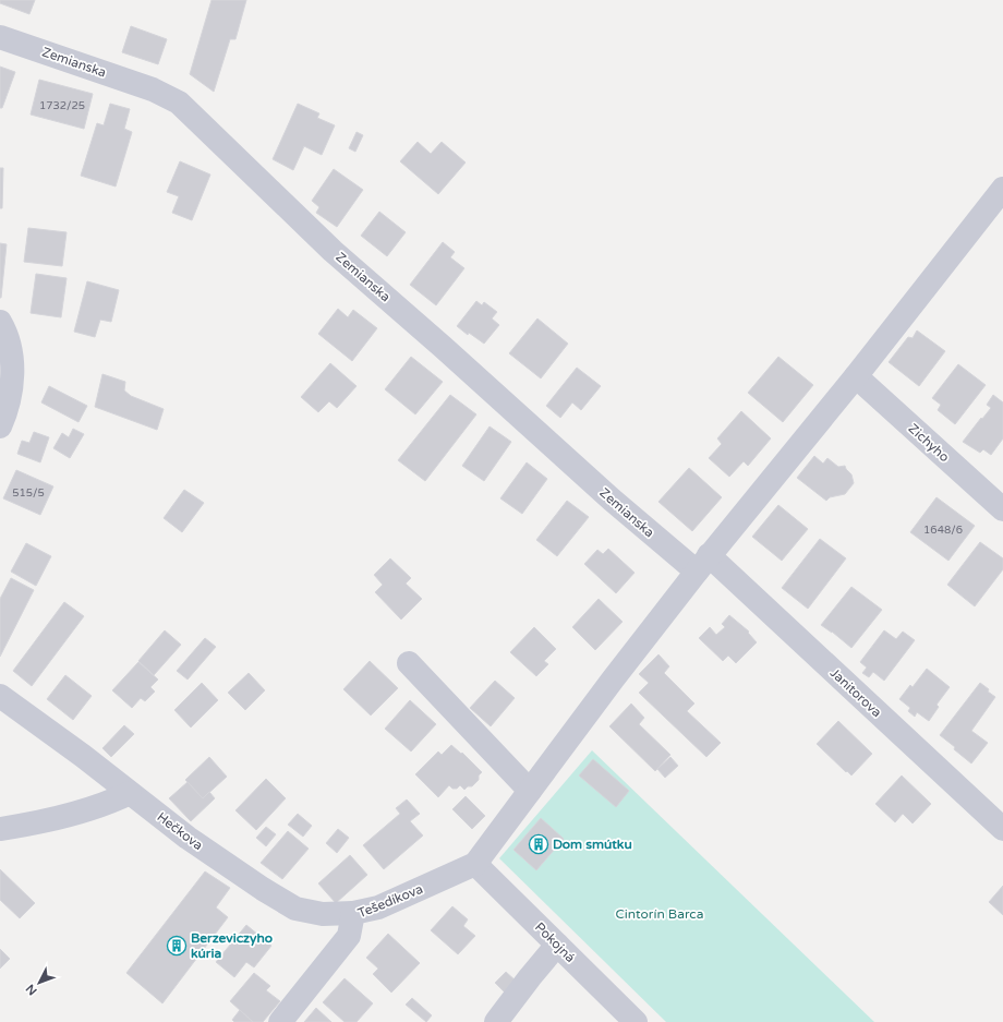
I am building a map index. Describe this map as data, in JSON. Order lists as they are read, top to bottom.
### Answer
{
  "streets": {
    "street": [
      "Zemianska",
      "Zichyho",
      "Janitorova",
      "Hečkova",
      "Tešedíkova",
      "Pokojná"
    ]
  },
  "crossings": [
    ["Zemianska", "Janitorova"],
    ["Hečkova", "Tešedíkova"],
    ["Tešedíkova", "Pokojná"]
  ],
  "parks": ["Cintorín Barca"],
  "places": {
    "building": ["Dom smútku", "Berzeviczyho kúria"]
  },
  "house_numbers": ["1732/25", "515/5", "1648/6"],
  "north": "bottom left"
}
